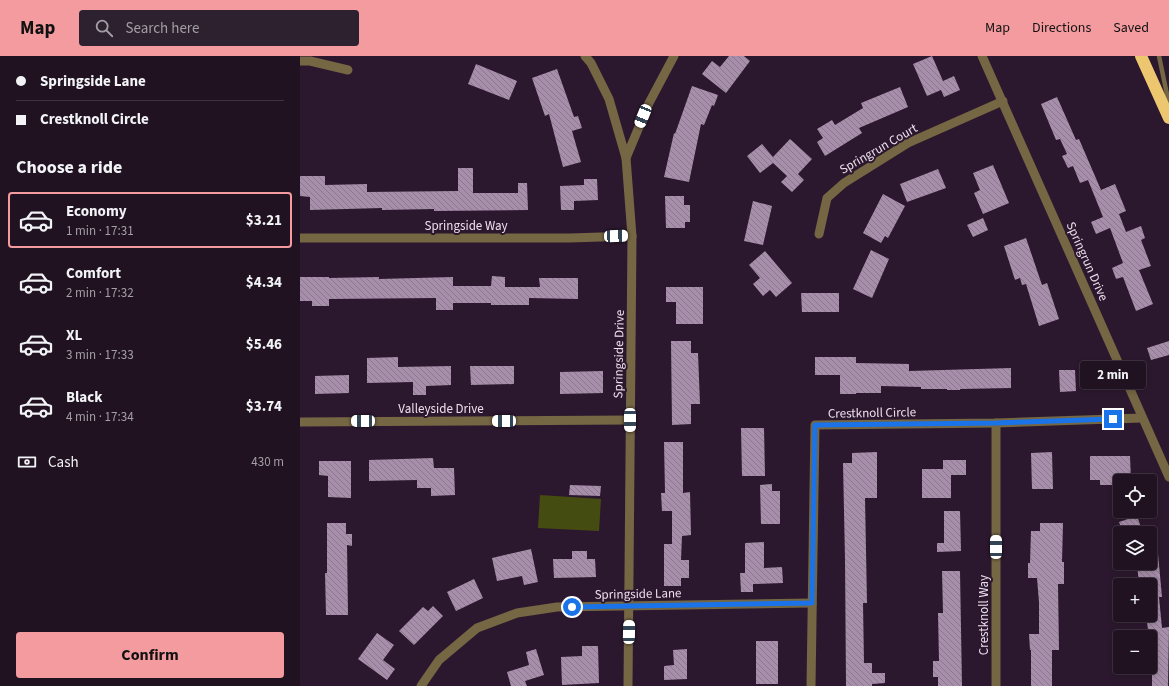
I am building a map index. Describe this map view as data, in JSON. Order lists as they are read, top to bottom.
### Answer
{
  "streets": {
    "street": [
      "Springrun Court",
      "Springside Way",
      "Springrun Drive",
      "Springside Drive",
      "Valleyside Drive",
      "Crestknoll Circle",
      "Springside Lane",
      "Crestknoll Way"
    ]
  },
  "crossings": [
    ["Springrun Court", "Springrun Drive"],
    ["Springside Way", "Springside Drive"],
    ["Springrun Drive", "Crestknoll Circle"],
    ["Springside Drive", "Valleyside Drive"],
    ["Springside Drive", "Springside Lane"],
    ["Crestknoll Circle", "Springside Lane"],
    ["Crestknoll Circle", "Crestknoll Way"]
  ],
  "page": {
    "header": "Map",
    "search": "Search here",
    "nav": ["Map", "Directions", "Saved"],
    "banner": ["Springside Lane", "Crestknoll Circle"],
    "heading": "Choose a ride",
    "list": [
      {
        "name": "Economy",
        "note": "1 min · 17:31",
        "value": "$3.21"
      },
      {
        "name": "Comfort",
        "note": "2 min · 17:32",
        "value": "$4.34"
      },
      {
        "name": "XL",
        "note": "3 min · 17:33",
        "value": "$5.46"
      },
      {
        "name": "Black",
        "note": "4 min · 17:34",
        "value": "$3.74"
      }
    ],
    "bubble": "2 min",
    "pay": ["Cash", "430 m"],
    "map_buttons": ["+", "−"],
    "buttons": "Confirm"
  }
}
